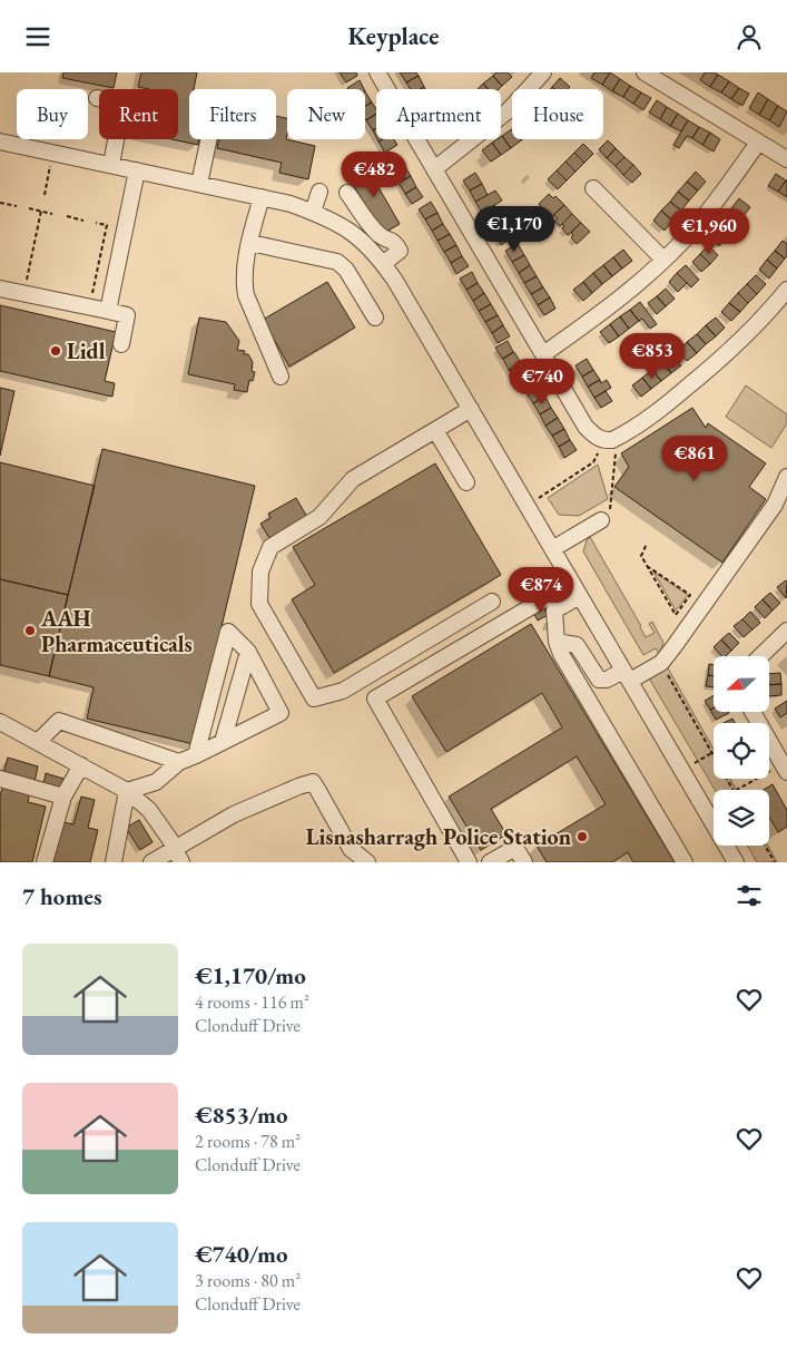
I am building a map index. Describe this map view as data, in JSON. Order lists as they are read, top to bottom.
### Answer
{
  "places": ["Lidl", "AAH Pharmaceuticals", "Lisnasharragh Police Station"],
  "north": "left",
  "page": {
    "header": "Keyplace",
    "chip": [
      "Buy",
      "Rent",
      "Filters",
      "New",
      "Apartment",
      "House"
    ],
    "price": [
      "€482",
      "€1,170",
      "€1,960",
      "€853",
      "€740",
      "€861",
      "€874"
    ],
    "heading": "7 homes",
    "list": [
      {
        "name": "€1,170/mo",
        "note": "4 rooms · 116 m² · Clonduff Drive"
      },
      {
        "name": "€853/mo",
        "note": "2 rooms · 78 m² · Clonduff Drive"
      },
      {
        "name": "€740/mo",
        "note": "3 rooms · 80 m² · Clonduff Drive"
      }
    ]
  }
}
